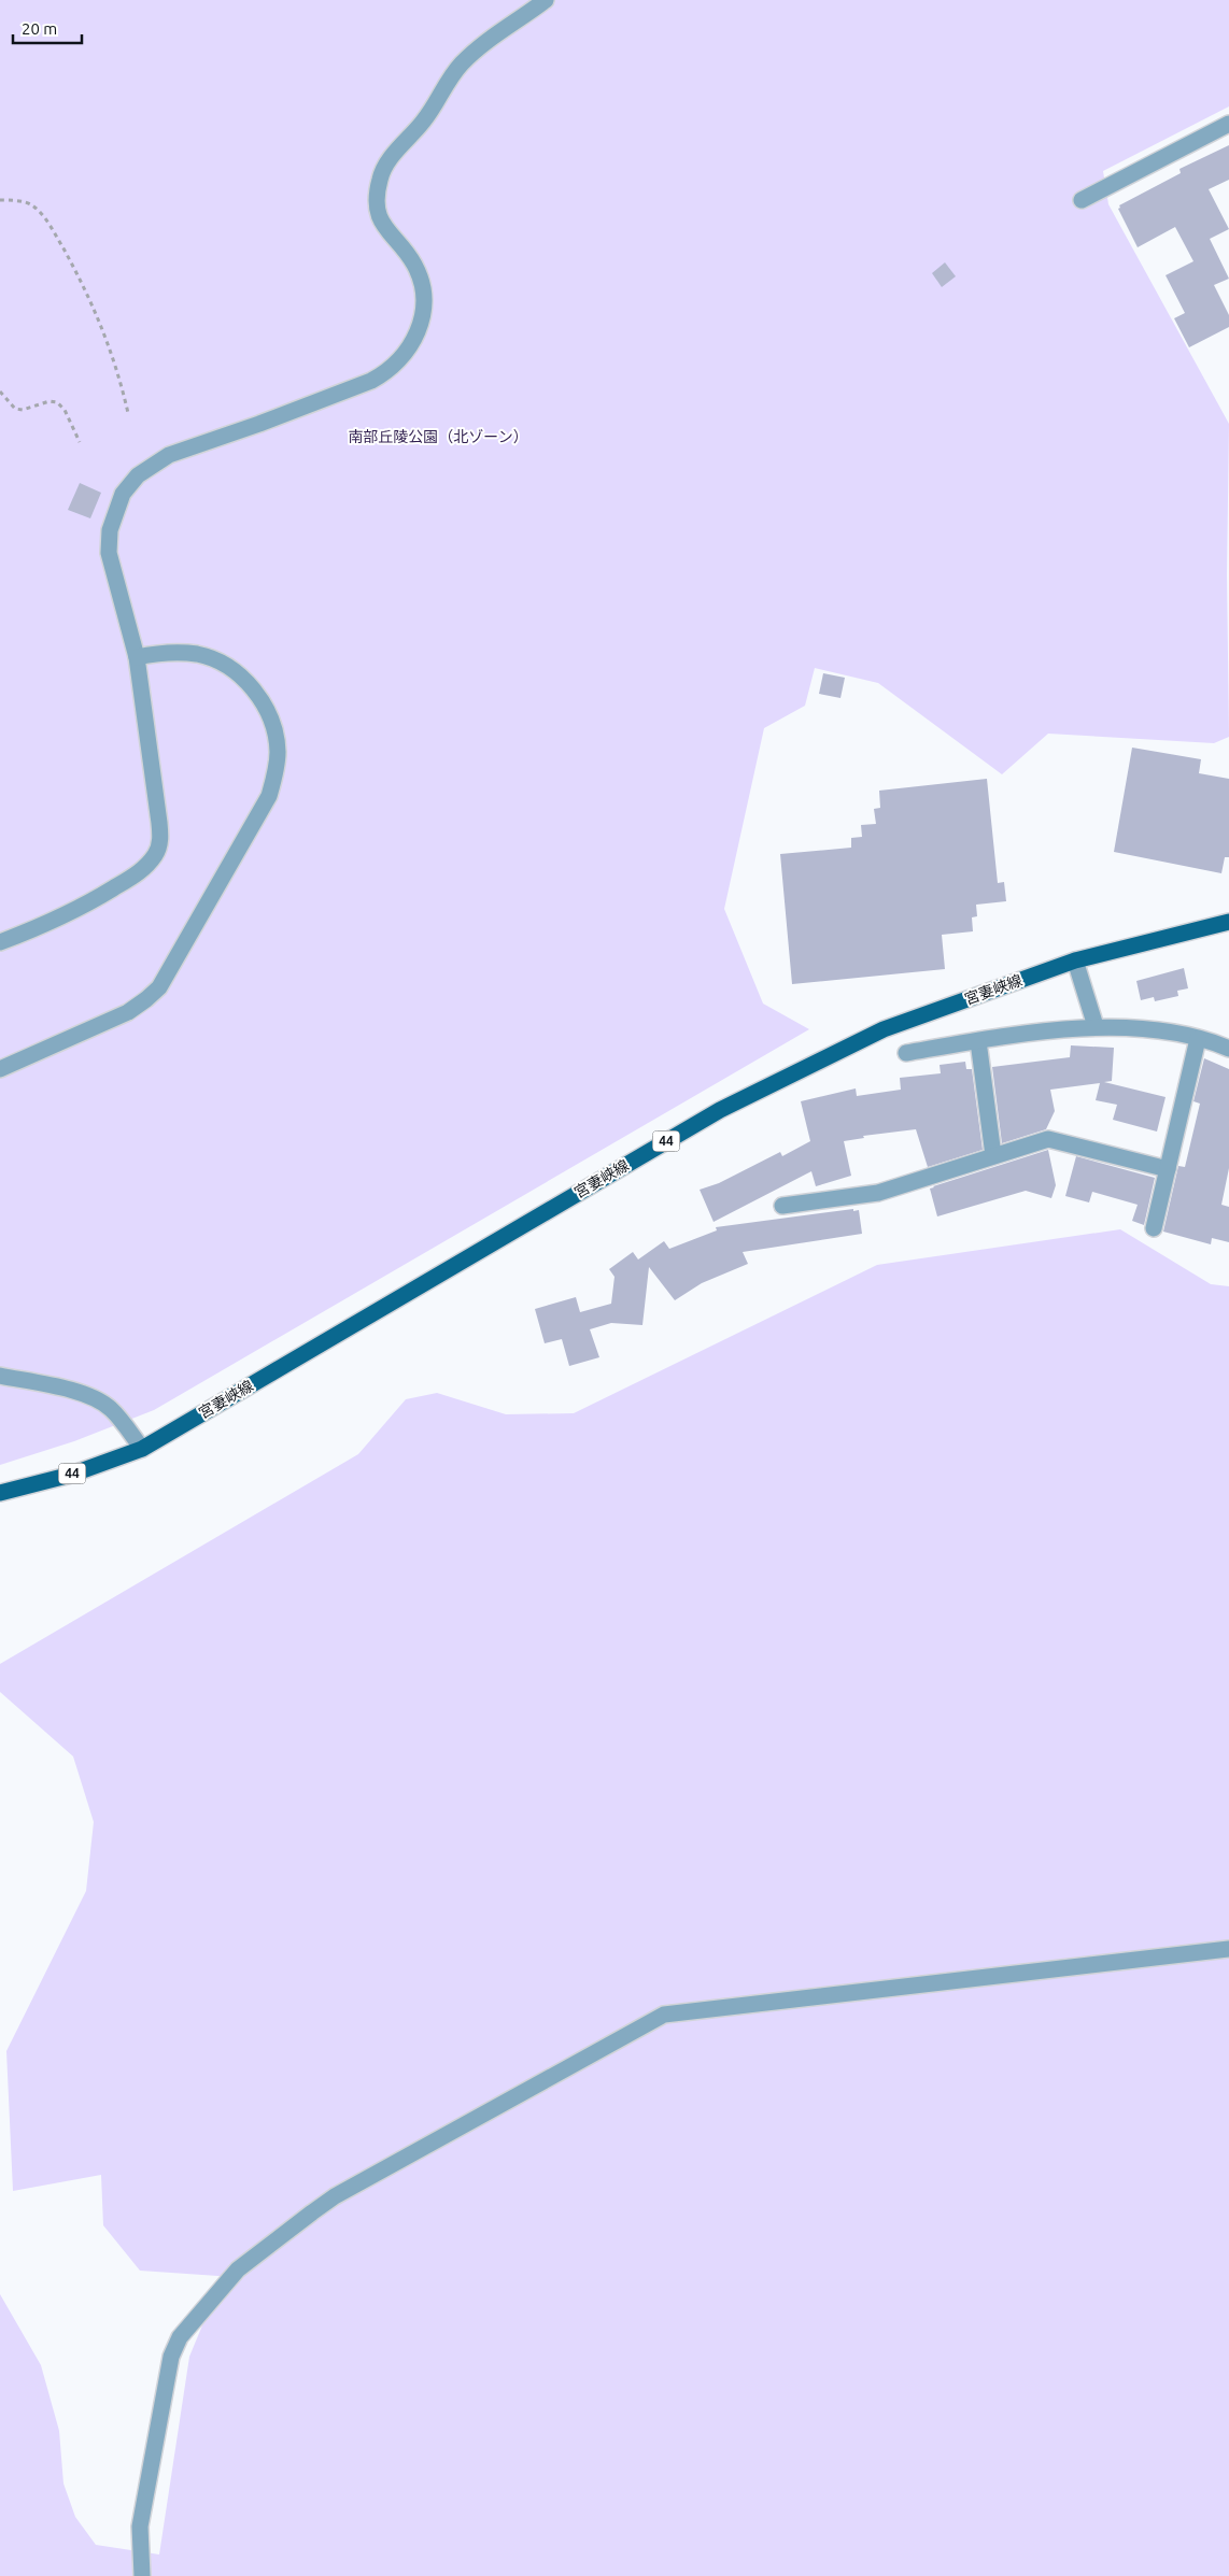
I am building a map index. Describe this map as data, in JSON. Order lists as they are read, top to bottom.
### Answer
{
  "streets": {
    "main road": ["宮妻峡線", "44"]
  },
  "parks": ["南部丘陵公園（北ゾーン）"],
  "scale_bar": "20 m"
}
